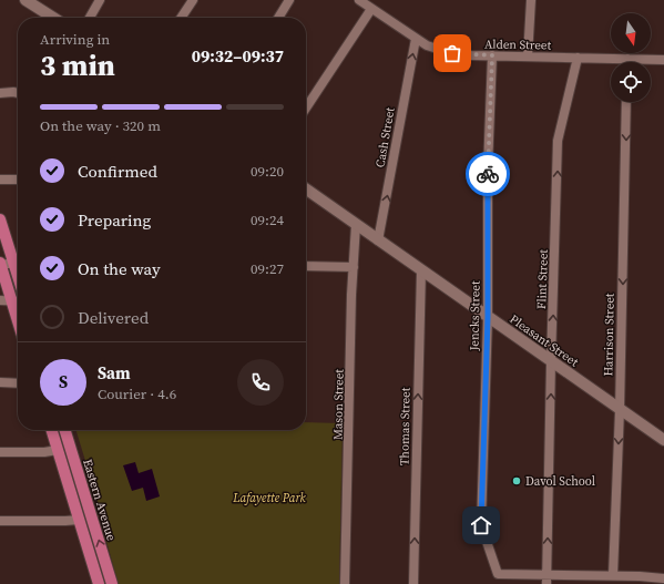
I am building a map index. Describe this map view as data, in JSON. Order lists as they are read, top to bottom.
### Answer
{
  "streets": {
    "main road": ["Pleasant Street", "Eastern Avenue"],
    "street": [
      "Alden Street",
      "Cash Street",
      "Flint Street",
      "Jencks Street",
      "Harrison Street",
      "Mason Street",
      "Thomas Street"
    ]
  },
  "crossings": [
    ["Alden Street", "Cash Street"],
    ["Alden Street", "Flint Street"],
    ["Alden Street", "Jencks Street"],
    ["Cash Street", "Pleasant Street"],
    ["Flint Street", "Jencks Street"],
    ["Flint Street", "Pleasant Street"],
    ["Jencks Street", "Pleasant Street"],
    ["Harrison Street", "Pleasant Street"],
    ["Pleasant Street", "Mason Street"],
    ["Pleasant Street", "Thomas Street"]
  ],
  "one_way": [
    "Cash Street",
    "Flint Street",
    "Harrison Street",
    "Thomas Street"
  ],
  "parks": ["Lafayette Park"],
  "places": ["Davol School"],
  "north": "bottom",
  "page": {
    "heading": ["3 min", "Arriving in", "09:32–09:37"],
    "panel": ["Sam", "Courier · 4.6"],
    "bar": "On the way · 320 m",
    "list": [
      ["Confirmed", "09:20"],
      ["Preparing", "09:24"],
      ["On the way", "09:27"],
      "Delivered"
    ],
    "round": "S"
  }
}
